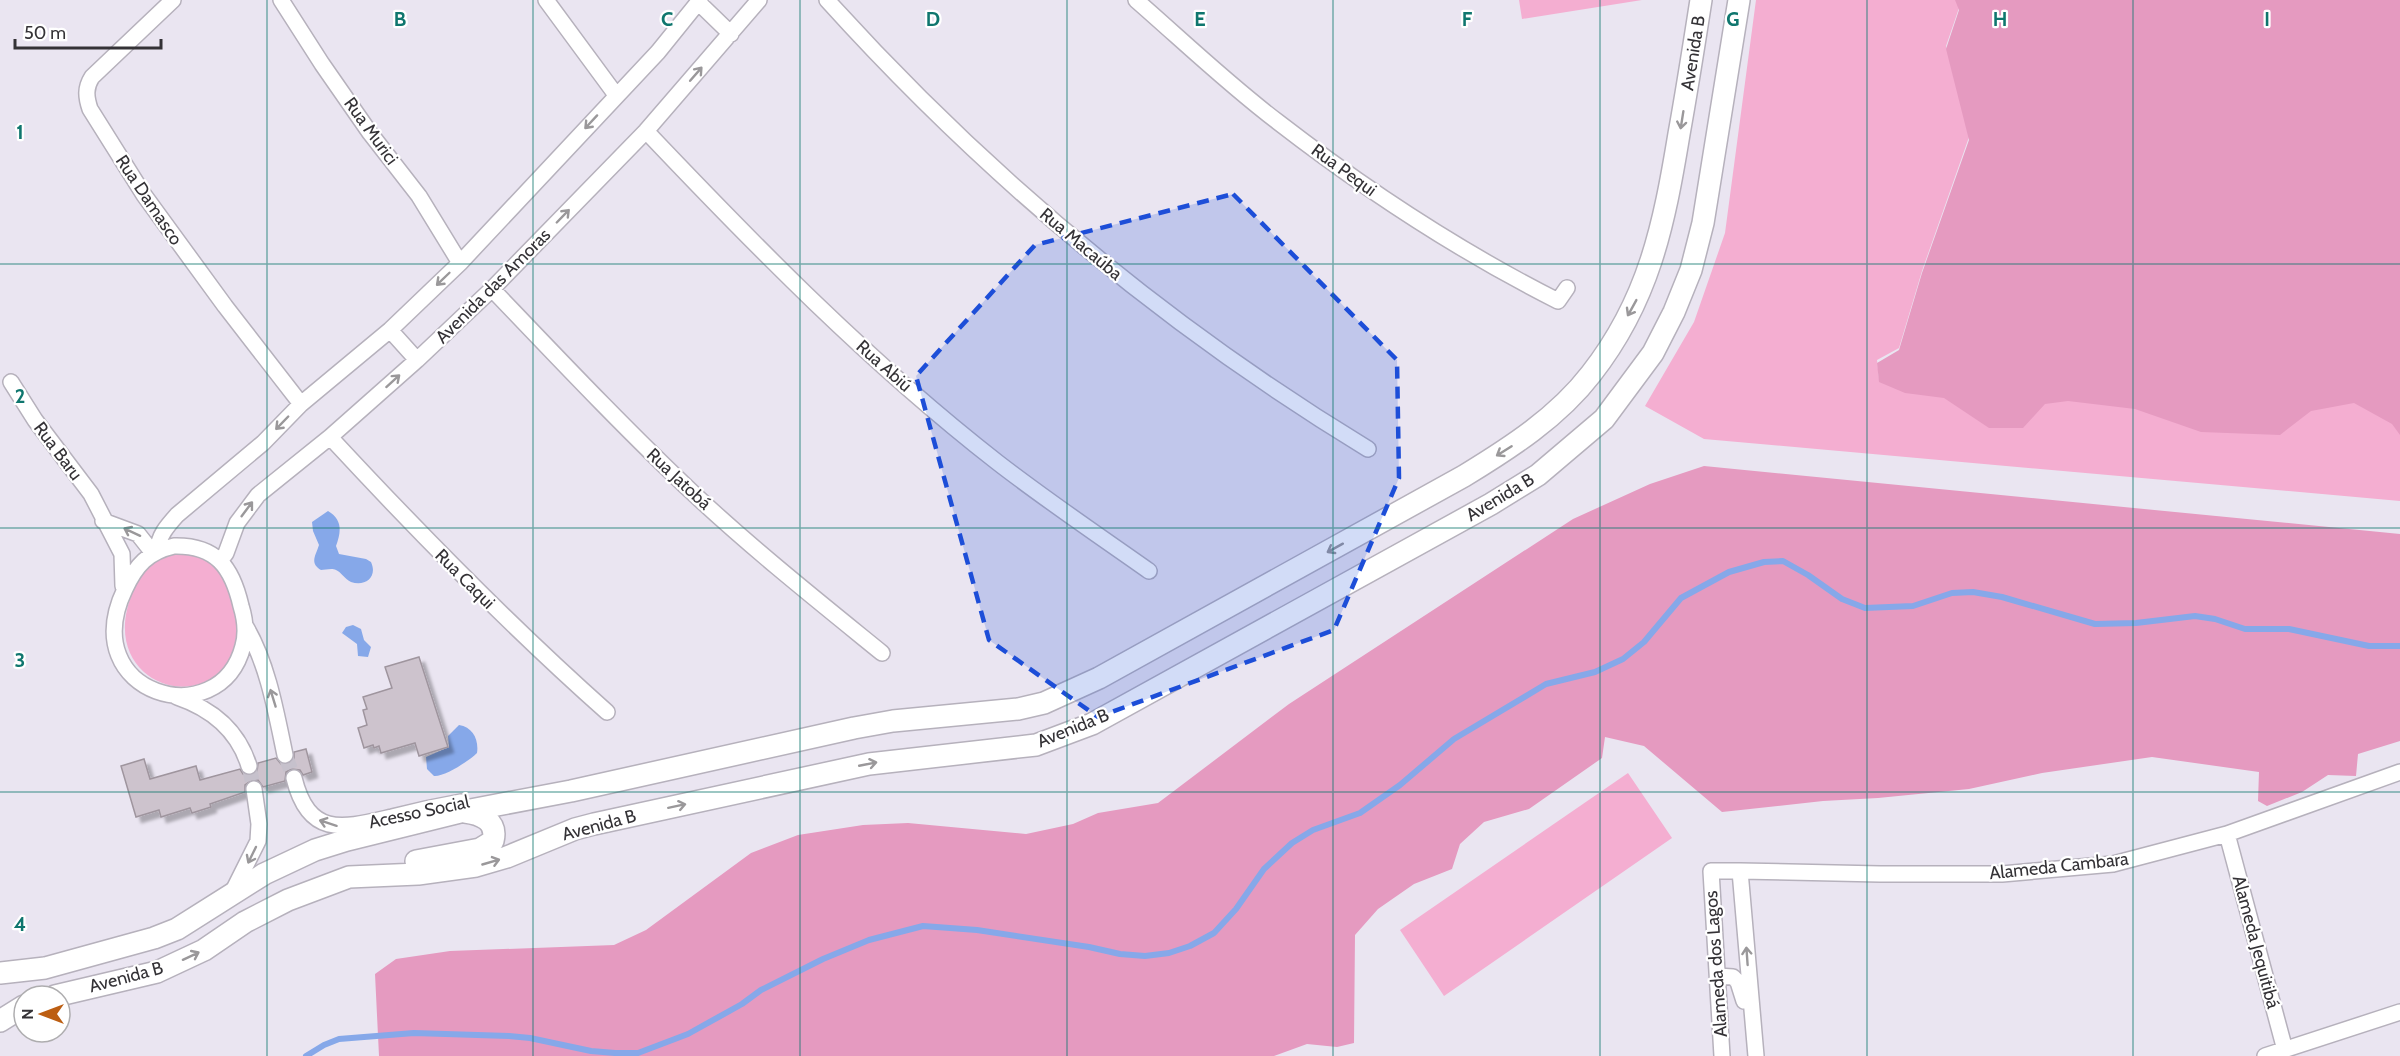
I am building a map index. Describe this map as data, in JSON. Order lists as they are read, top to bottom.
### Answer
{
  "streets": {
    "street": [
      "Avenida B",
      "Rua Murici",
      "Rua Pequi",
      "Rua Damasco",
      "Rua Macaúba",
      "Avenida das Amoras",
      "Rua Abiú",
      "Rua Baru",
      "Rua Jatobá",
      "Rua Caqui",
      "Acesso Social",
      "Alameda Cambara",
      "Alameda Jequitibá",
      "Alameda dos Lagos"
    ]
  },
  "crossings": [
    ["Avenida B", "Acesso Social"],
    ["Avenida das Amoras", "Rua Abiú"],
    ["Avenida das Amoras", "Rua Baru"],
    ["Avenida das Amoras", "Rua Jatobá"],
    ["Avenida das Amoras", "Rua Caqui"],
    ["Alameda Cambara", "Alameda Jequitibá"],
    ["Alameda Cambara", "Alameda dos Lagos"]
  ],
  "one_way": ["Acesso Social"],
  "scale_bar": "50 m",
  "north": "left",
  "grid": {
    "columns": [
      "B",
      "C",
      "D",
      "E",
      "F",
      "G",
      "H",
      "I"
    ],
    "rows": [
      "1",
      "2",
      "3",
      "4"
    ]
  }
}
